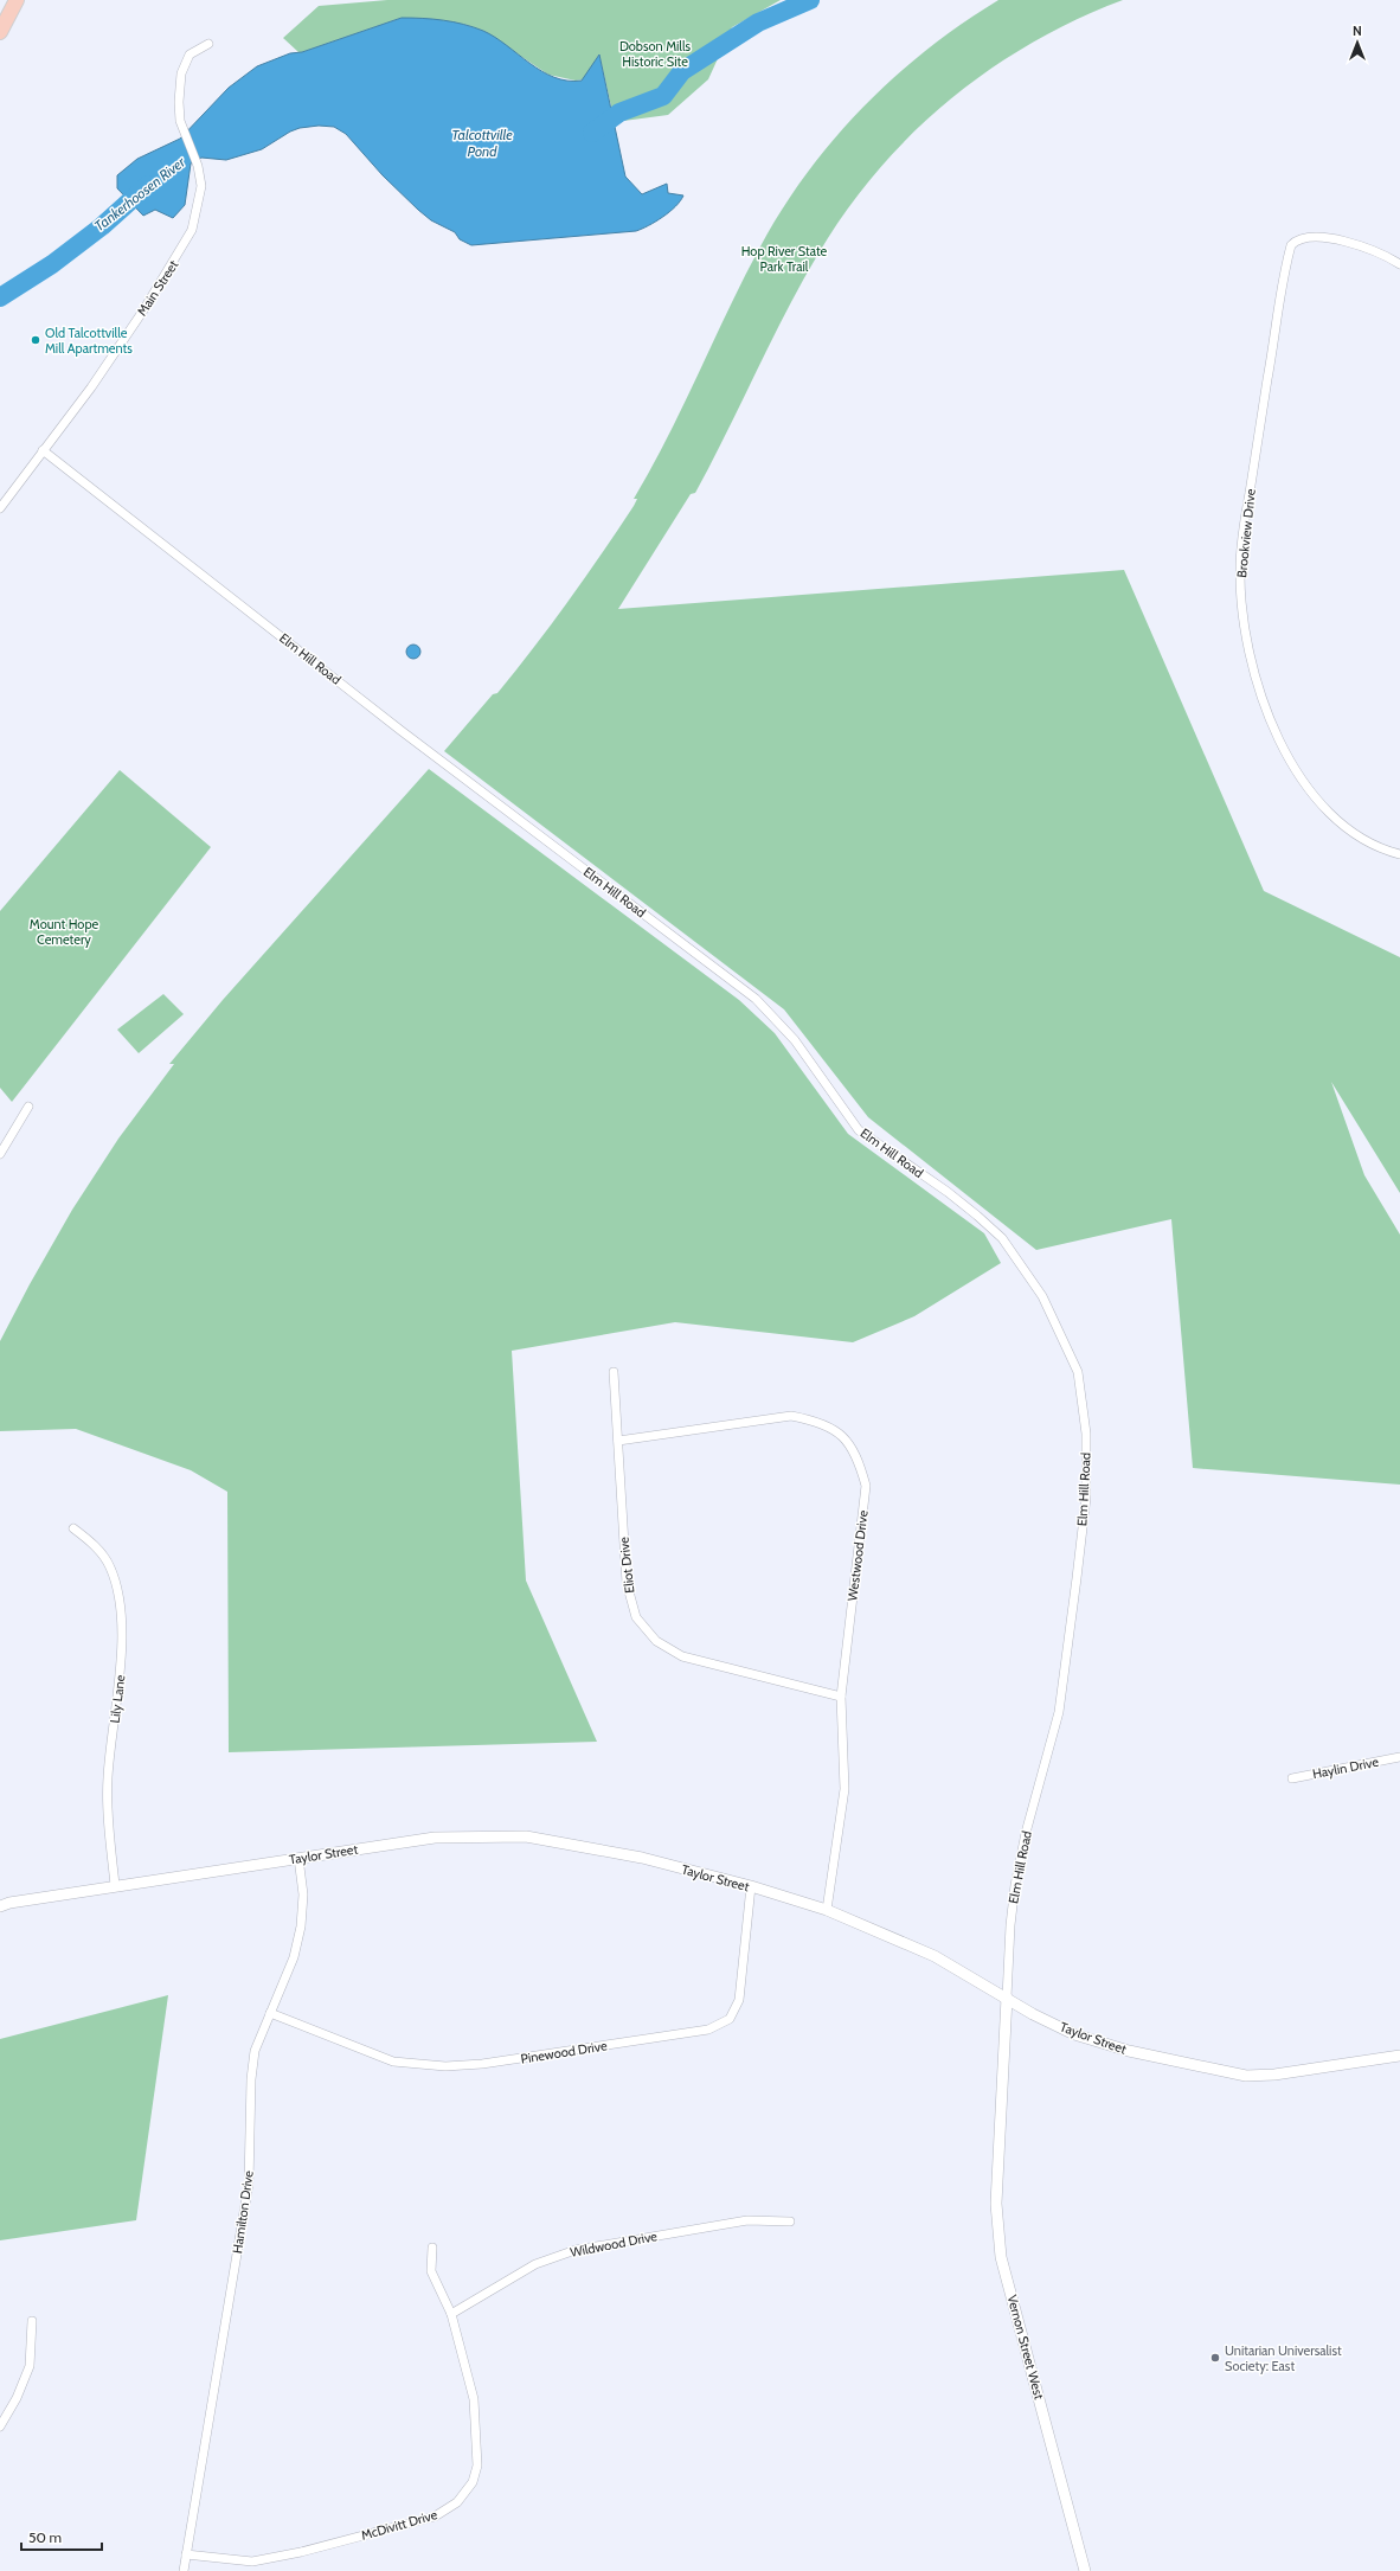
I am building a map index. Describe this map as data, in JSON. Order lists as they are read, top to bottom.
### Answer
{
  "streets": {
    "street": [
      "Main Street",
      "Brookview Drive",
      "Elm Hill Road",
      "Westwood Drive",
      "Eliot Drive",
      "Lily Lane",
      "Haylin Drive",
      "Taylor Street",
      "Pinewood Drive",
      "Hamilton Drive",
      "Wildwood Drive",
      "Vernon Street West",
      "McDivitt Drive"
    ]
  },
  "crossings": [
    ["Main Street", "Elm Hill Road"],
    ["Elm Hill Road", "Taylor Street"],
    ["Elm Hill Road", "Vernon Street West"],
    ["Westwood Drive", "Eliot Drive"],
    ["Westwood Drive", "Taylor Street"],
    ["Lily Lane", "Taylor Street"],
    ["Taylor Street", "Pinewood Drive"],
    ["Taylor Street", "Hamilton Drive"],
    ["Pinewood Drive", "Hamilton Drive"],
    ["Hamilton Drive", "McDivitt Drive"],
    ["Wildwood Drive", "McDivitt Drive"]
  ],
  "water": ["Talcottville Pond", "Tankerhoosen River"],
  "parks": ["Dobson Mills Historic Site", "Hop River State Park Trail", "Mount Hope Cemetery"],
  "places": ["Old Talcottville Mill Apartments", "Unitarian Universalist Society: East"],
  "scale_bar": "50 m",
  "north": "top"
}
